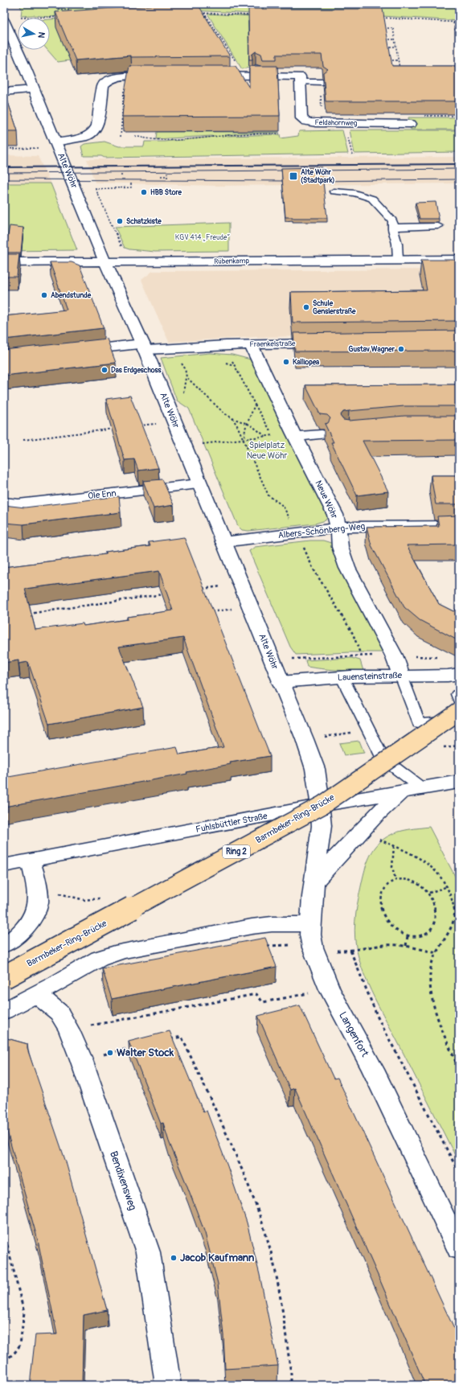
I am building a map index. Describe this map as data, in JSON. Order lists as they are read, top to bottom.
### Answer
{
  "streets": {
    "main road": ["Barmbeker-Ring-Brücke", "Ring 2"],
    "street": [
      "Feldahornweg",
      "Alte Wöhr",
      "Rübenkamp",
      "Fraenkelstraße",
      "Ole Enn",
      "Neue Wöhr",
      "Albers-Schönberg-Weg",
      "Lauensteinstraße",
      "Fuhlsbüttler Straße",
      "Langenfort",
      "Bendixensweg"
    ]
  },
  "crossings": [
    ["Alte Wöhr", "Rübenkamp"],
    ["Alte Wöhr", "Fraenkelstraße"],
    ["Alte Wöhr", "Ole Enn"],
    ["Alte Wöhr", "Albers-Schönberg-Weg"],
    ["Alte Wöhr", "Lauensteinstraße"],
    ["Alte Wöhr", "Fuhlsbüttler Straße"],
    ["Alte Wöhr", "Langenfort"],
    ["Fraenkelstraße", "Neue Wöhr"],
    ["Neue Wöhr", "Albers-Schönberg-Weg"],
    ["Neue Wöhr", "Lauensteinstraße"],
    ["Fuhlsbüttler Straße", "Langenfort"]
  ],
  "parks": ["KGV 414 „Freude“", "Spielplatz Neue Wöhr"],
  "places": {
    "transit": ["Alte Wöhr (Stadtpark)"],
    "other": [
      "HBB Store",
      "Schatzkiste",
      "Abendstunde",
      "Schule Genslerstraße",
      "Gustav Wagner",
      "Kalliopea",
      "Das Erdgeschoss",
      "Walter Stock",
      "Jacob Kaufmann"
    ]
  },
  "north": "right"
}
